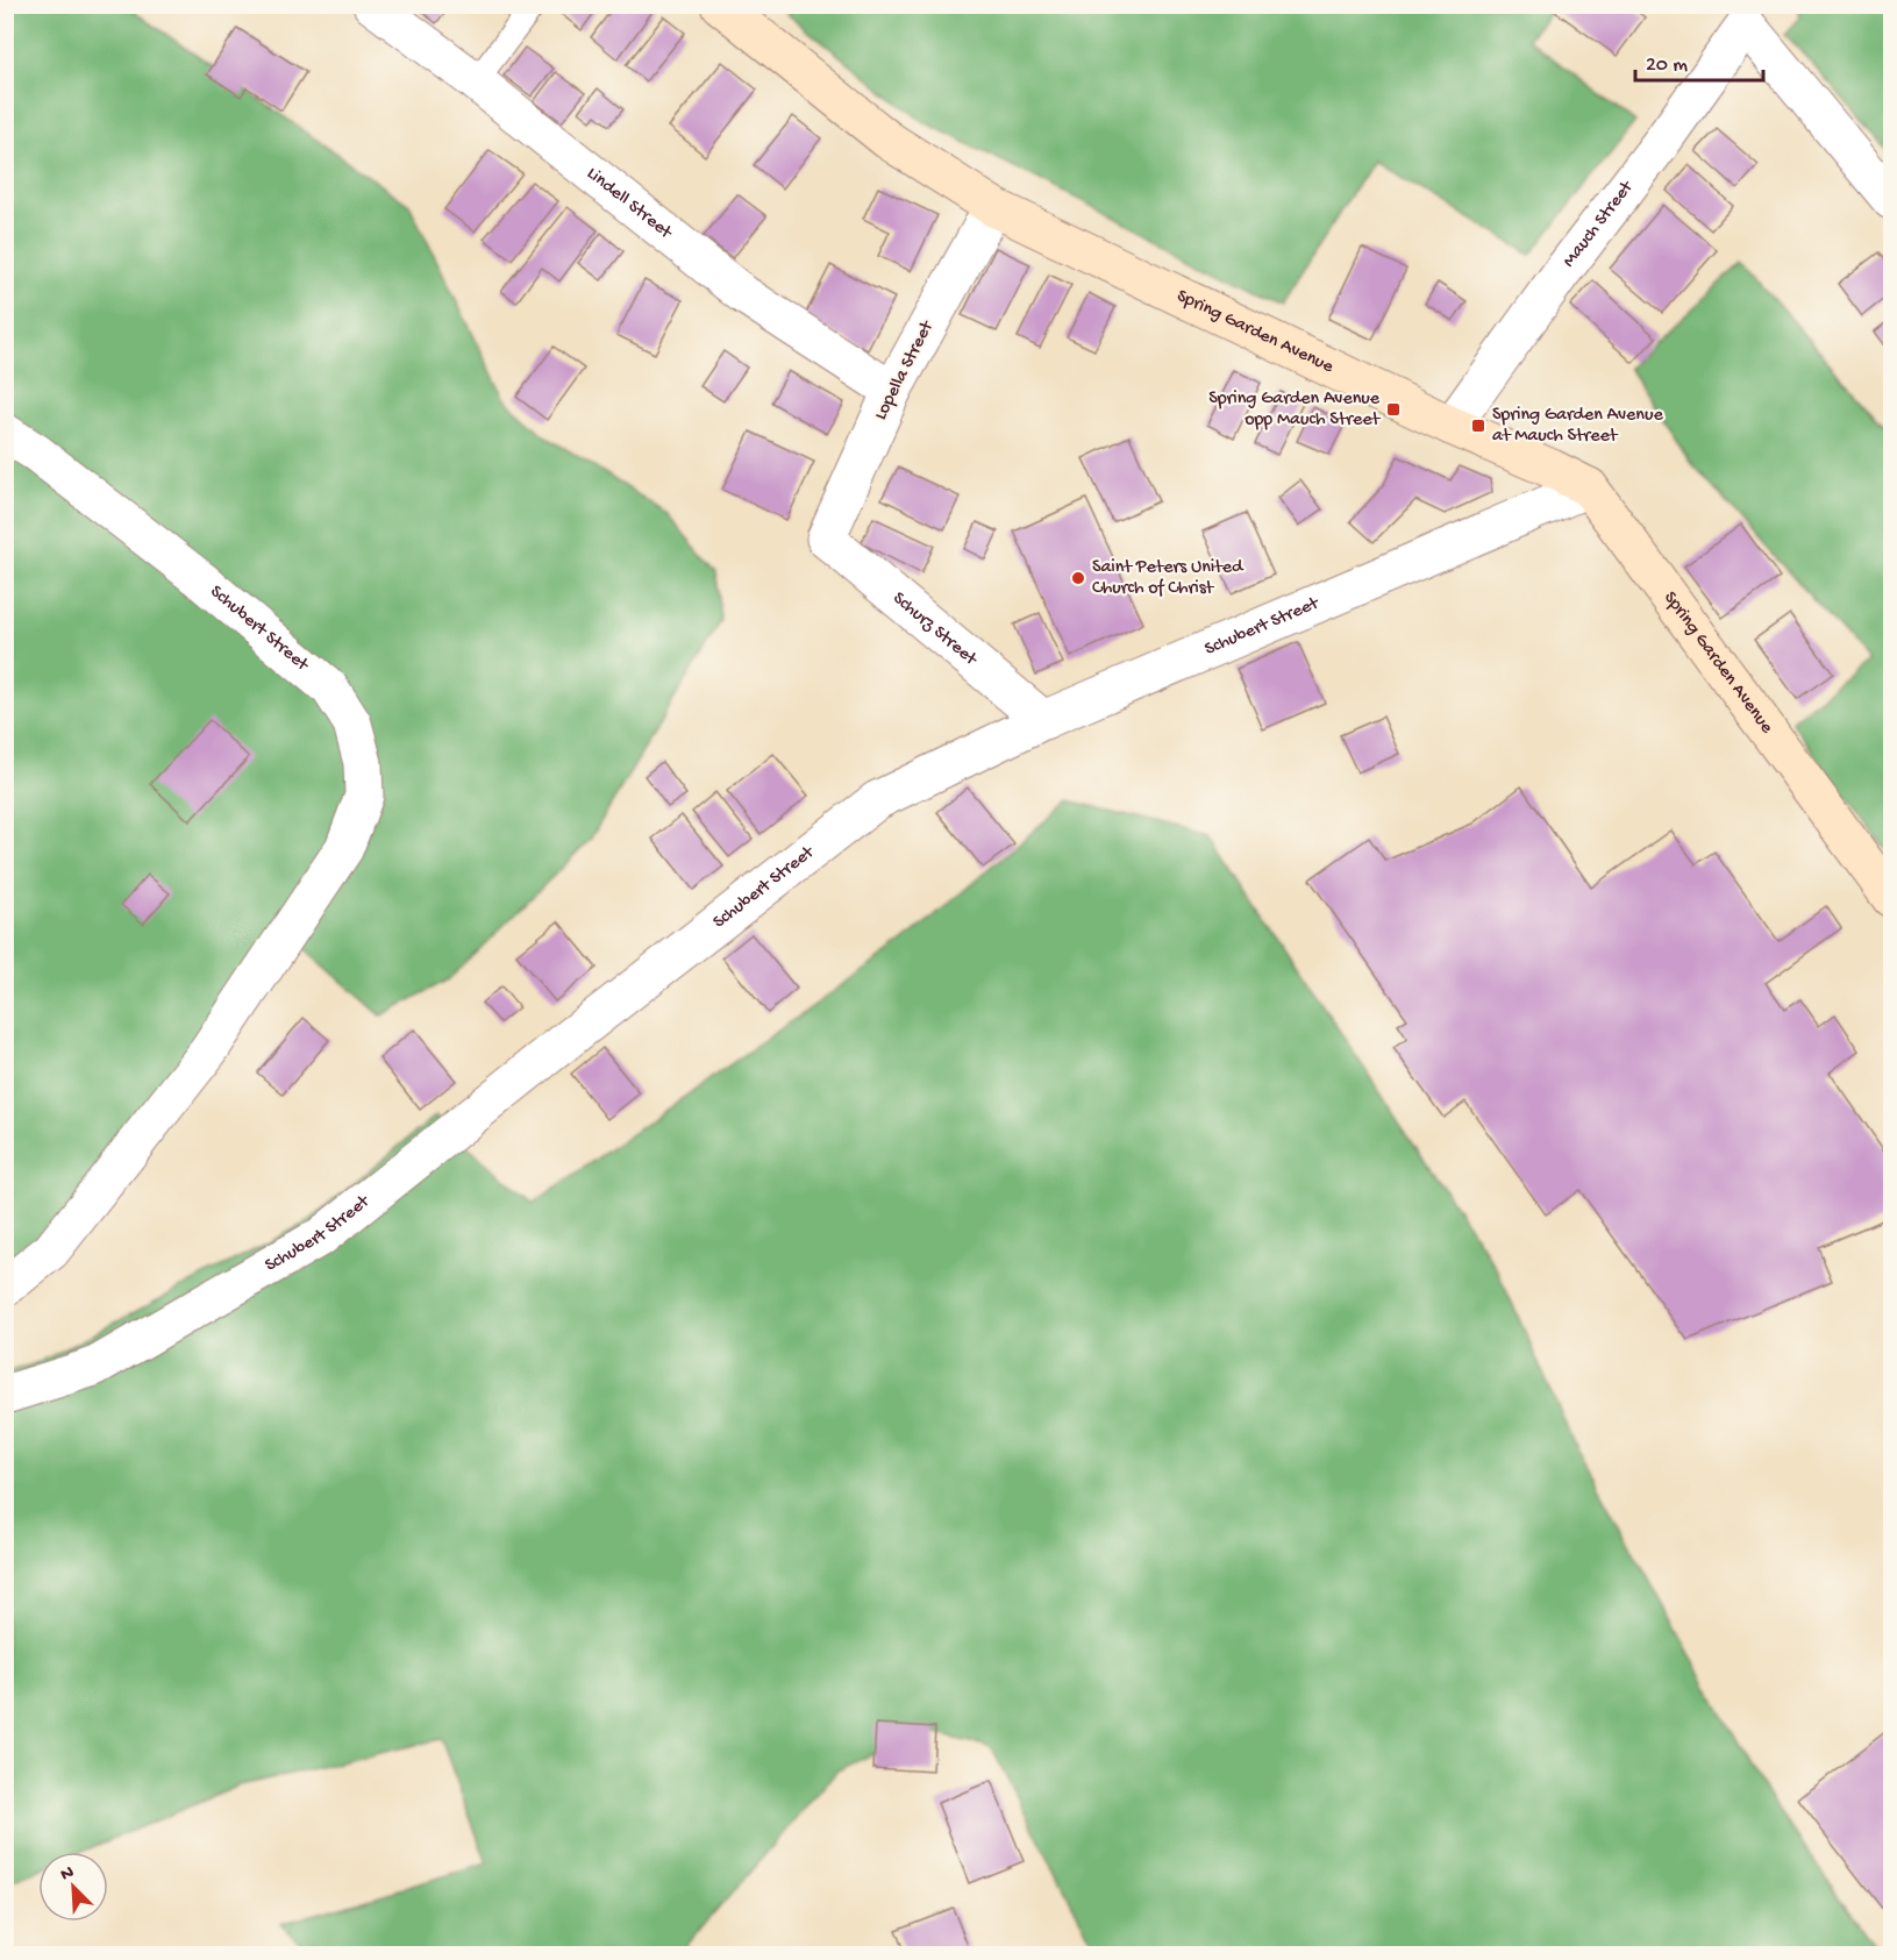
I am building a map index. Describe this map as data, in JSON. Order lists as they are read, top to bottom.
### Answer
{
  "streets": {
    "street": [
      "Lindell Street",
      "Mauch Street",
      "Spring Garden Avenue",
      "Lopella Street",
      "Schubert Street",
      "Schurz Street"
    ]
  },
  "crossings": [
    ["Lindell Street", "Lopella Street"],
    ["Mauch Street", "Spring Garden Avenue"],
    ["Spring Garden Avenue", "Lopella Street"],
    ["Spring Garden Avenue", "Schubert Street"],
    ["Lopella Street", "Schurz Street"],
    ["Schubert Street", "Schurz Street"]
  ],
  "places": {
    "transit": ["Spring Garden Avenue opp Mauch Street", "Spring Garden Avenue at Mauch Street"],
    "other": ["Saint Peters United Church of Christ"]
  },
  "scale_bar": "20 m",
  "north": "top left"
}
